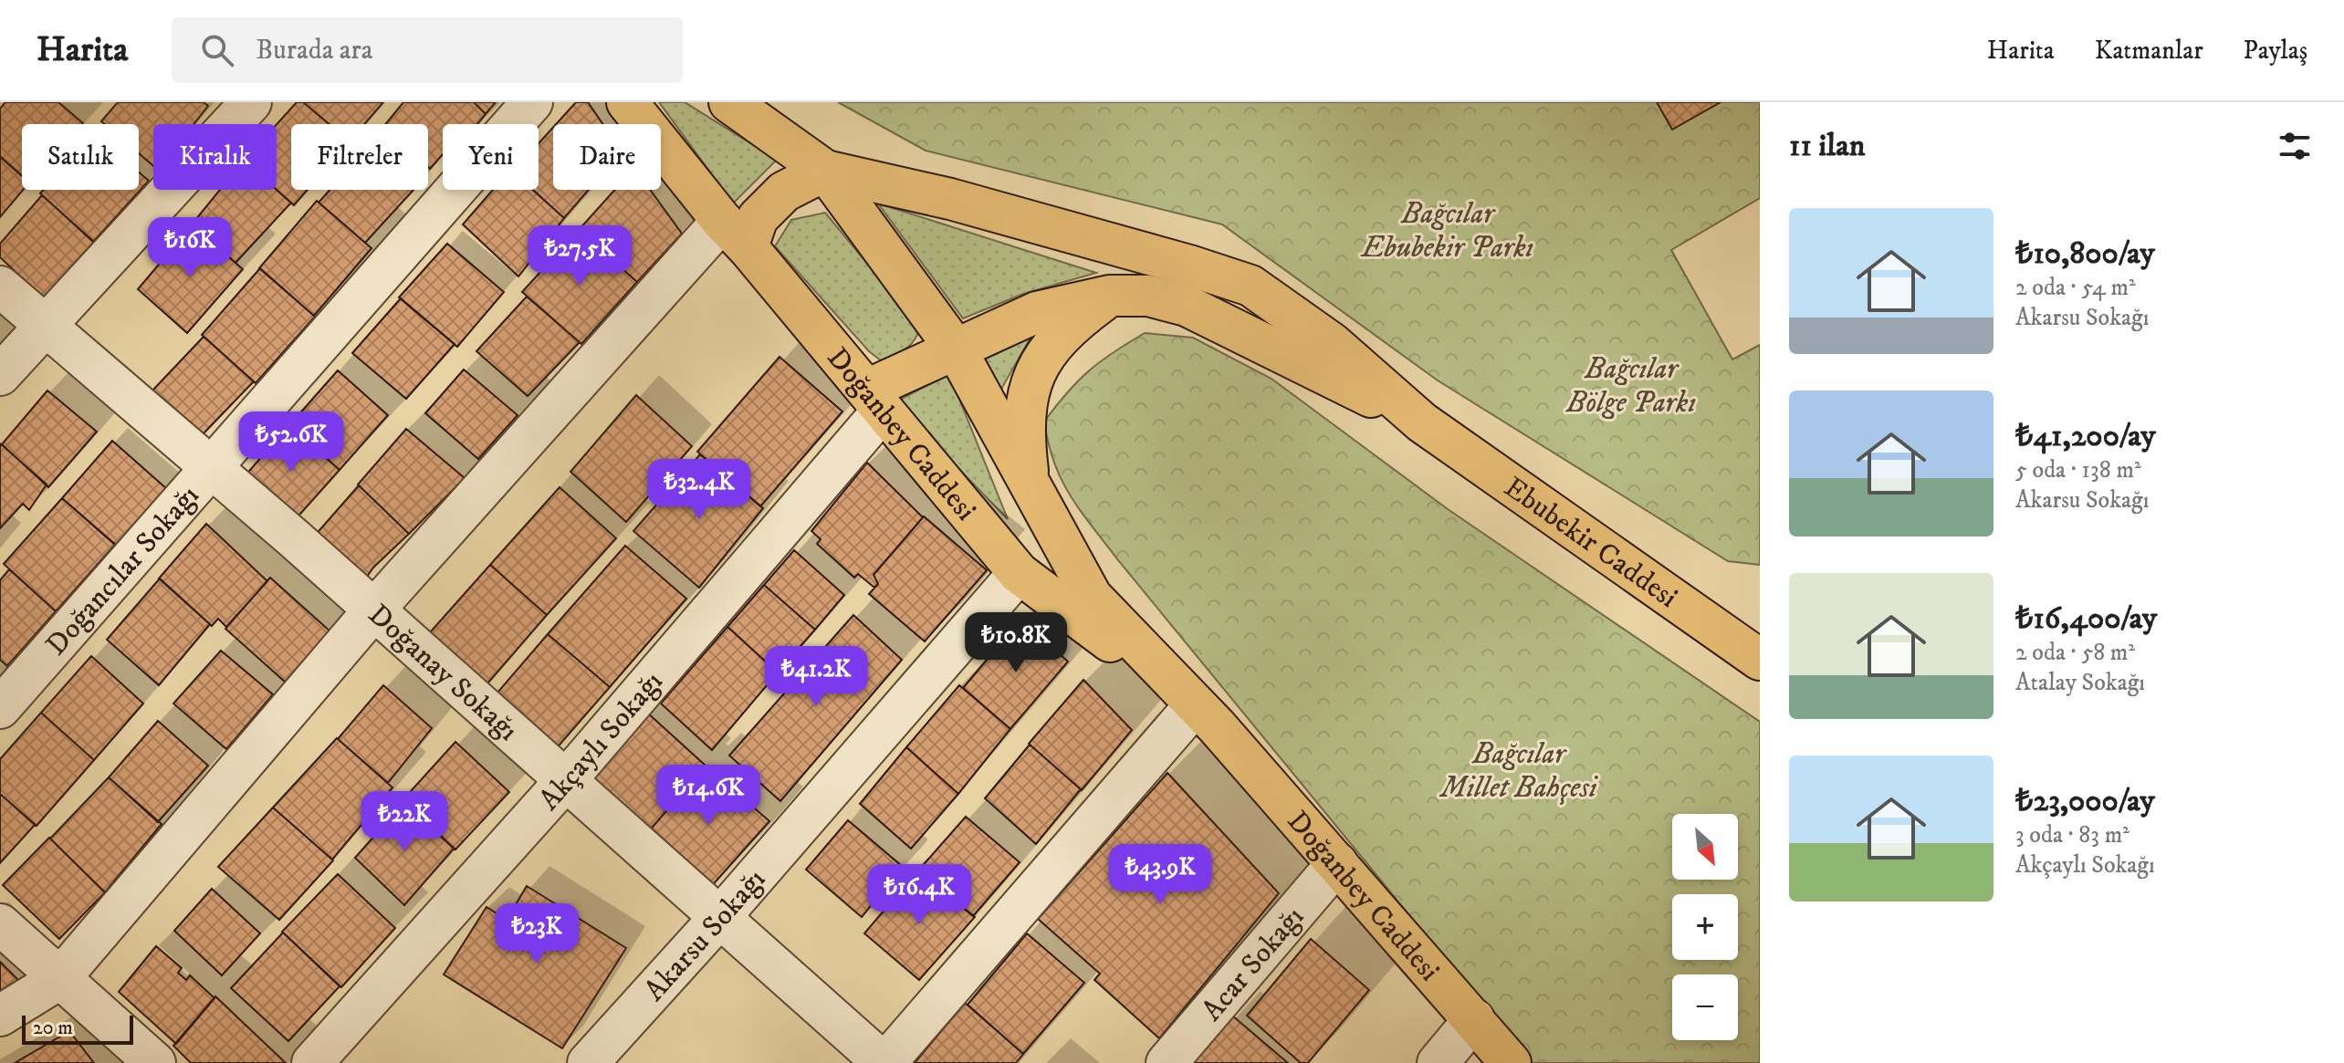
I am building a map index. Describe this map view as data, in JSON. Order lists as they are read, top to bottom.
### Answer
{
  "streets": {
    "main road": ["Doğanbey Caddesi", "Ebubekir Caddesi"],
    "street": [
      "Doğancılar Sokağı",
      "Doğanay Sokağı",
      "Akçaylı Sokağı",
      "Akarsu Sokağı",
      "Acar Sokağı"
    ]
  },
  "crossings": [
    ["Doğanbey Caddesi", "Akçaylı Sokağı"],
    ["Doğanbey Caddesi", "Akarsu Sokağı"],
    ["Doğanbey Caddesi", "Acar Sokağı"],
    ["Doğancılar Sokağı", "Doğanay Sokağı"],
    ["Doğanay Sokağı", "Akçaylı Sokağı"],
    ["Doğanay Sokağı", "Akarsu Sokağı"]
  ],
  "parks": ["Bağcılar Ebubekir Parkı", "Bağcılar Bölge Parkı", "Bağcılar Millet Bahçesi"],
  "scale_bar": "20 m",
  "north": "bottom right",
  "page": {
    "header": "Harita",
    "search": "Burada ara",
    "nav": ["Harita", "Katmanlar", "Paylaş"],
    "heading": "11 ilan",
    "chip": [
      "Satılık",
      "Kiralık",
      "Filtreler",
      "Yeni",
      "Daire"
    ],
    "list": [
      {
        "name": "₺10,800/ay",
        "note": "2 oda · 54 m² · Akarsu Sokağı"
      },
      {
        "name": "₺41,200/ay",
        "note": "5 oda · 138 m² · Akarsu Sokağı"
      },
      {
        "name": "₺16,400/ay",
        "note": "2 oda · 58 m² · Atalay Sokağı"
      },
      {
        "name": "₺23,000/ay",
        "note": "3 oda · 83 m² · Akçaylı Sokağı"
      }
    ],
    "price": [
      "₺16K",
      "₺27.5K",
      "₺52.6K",
      "₺32.4K",
      "₺10.8K",
      "₺41.2K",
      "₺14.6K",
      "₺22K",
      "₺43.9K",
      "₺16.4K",
      "₺23K"
    ],
    "map_buttons": ["+", "−"],
    "scale": "20 m"
  }
}
